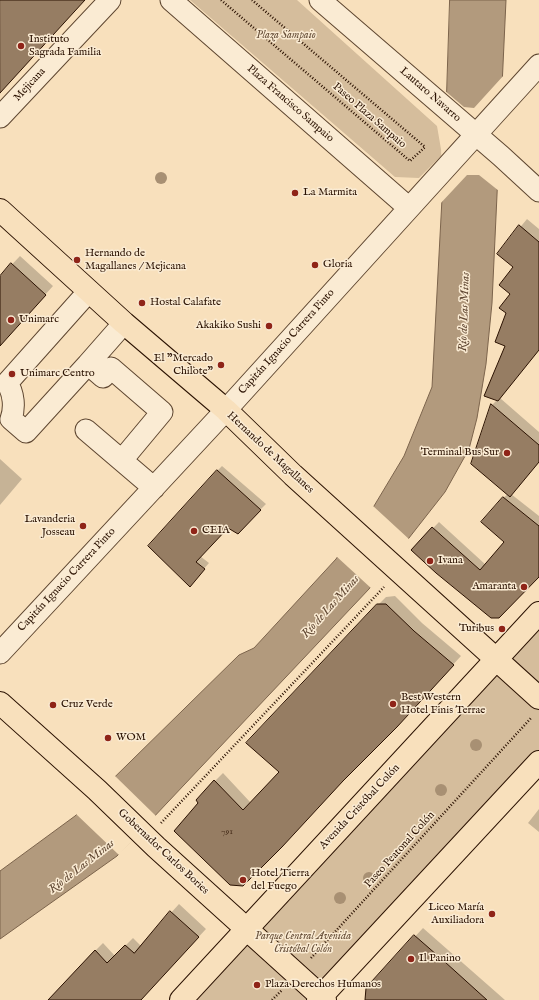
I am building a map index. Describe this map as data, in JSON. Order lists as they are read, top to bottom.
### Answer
{
  "streets": {
    "main road": ["Hernando de Magallanes", "Avenida Cristóbal Colón", "Gobernador Carlos Bories"],
    "street": [
      "Mejicana",
      "Lautaro Navarro",
      "Plaza Francisco Sampaio",
      "Capitán Ignacio Carrera Pinto"
    ],
    "path": ["Paseo Plaza Sampaio", "Paseo Peatonal Colón"]
  },
  "crossings": [
    ["Lautaro Navarro", "Capitán Ignacio Carrera Pinto"],
    ["Plaza Francisco Sampaio", "Capitán Ignacio Carrera Pinto"],
    ["Capitán Ignacio Carrera Pinto", "Hernando de Magallanes"],
    ["Hernando de Magallanes", "Avenida Cristóbal Colón"],
    ["Hernando de Magallanes", "Paseo Peatonal Colón"],
    ["Avenida Cristóbal Colón", "Gobernador Carlos Bories"],
    ["Paseo Peatonal Colón", "Gobernador Carlos Bories"]
  ],
  "water": ["Río de Las Minas"],
  "parks": ["Plaza Sampaio", "Parque Central Avenida Cristóbal Colón"],
  "places": [
    "Instituto Sagrada Familia",
    "La Marmita",
    "Hernando de Magallanes / Mejicana",
    "Gloria",
    "Hostal Calafate",
    "Unimarc",
    "Akakiko Sushi",
    "El \"Mercado Chilote\"",
    "Unimarc Centro",
    "Terminal Bus Sur",
    "Lavanderia Josseau",
    "CEIA",
    "Ivana",
    "Amaranta",
    "Turibus",
    "Best Western Hotel Finis Terrae",
    "Cruz Verde",
    "WOM",
    "Hotel Tierra del Fuego",
    "Liceo María Auxiliadora",
    "Il Panino",
    "Plaza Derechos Humanos"
  ],
  "house_numbers": ["791"]
}
